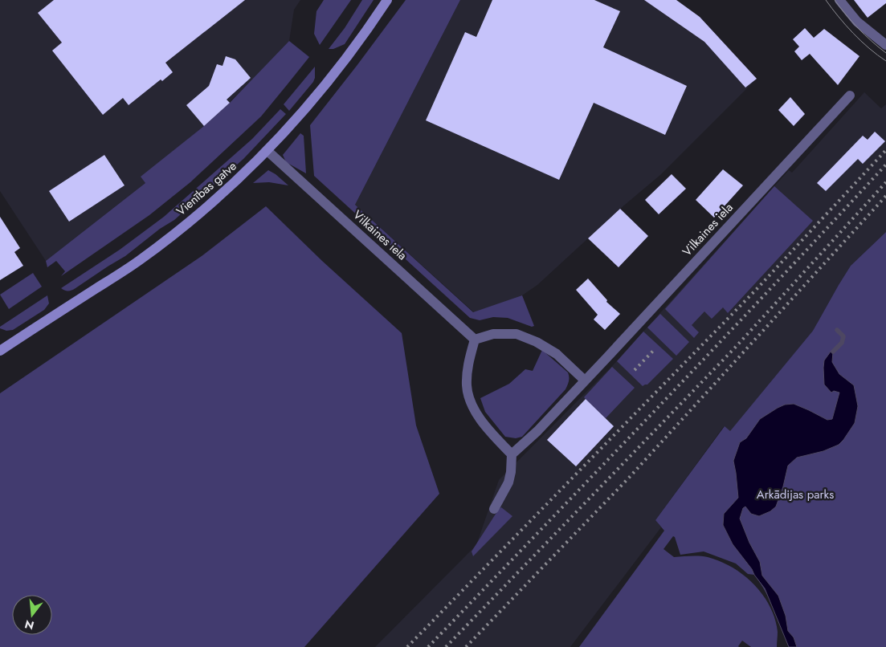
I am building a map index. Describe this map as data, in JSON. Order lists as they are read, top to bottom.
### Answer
{
  "streets": {
    "main road": ["Vienības gatve"],
    "street": ["Vilkaines iela"]
  },
  "crossings": [
    ["Vienības gatve", "Vilkaines iela"]
  ],
  "parks": ["Arkādijas parks"],
  "north": "bottom"
}
